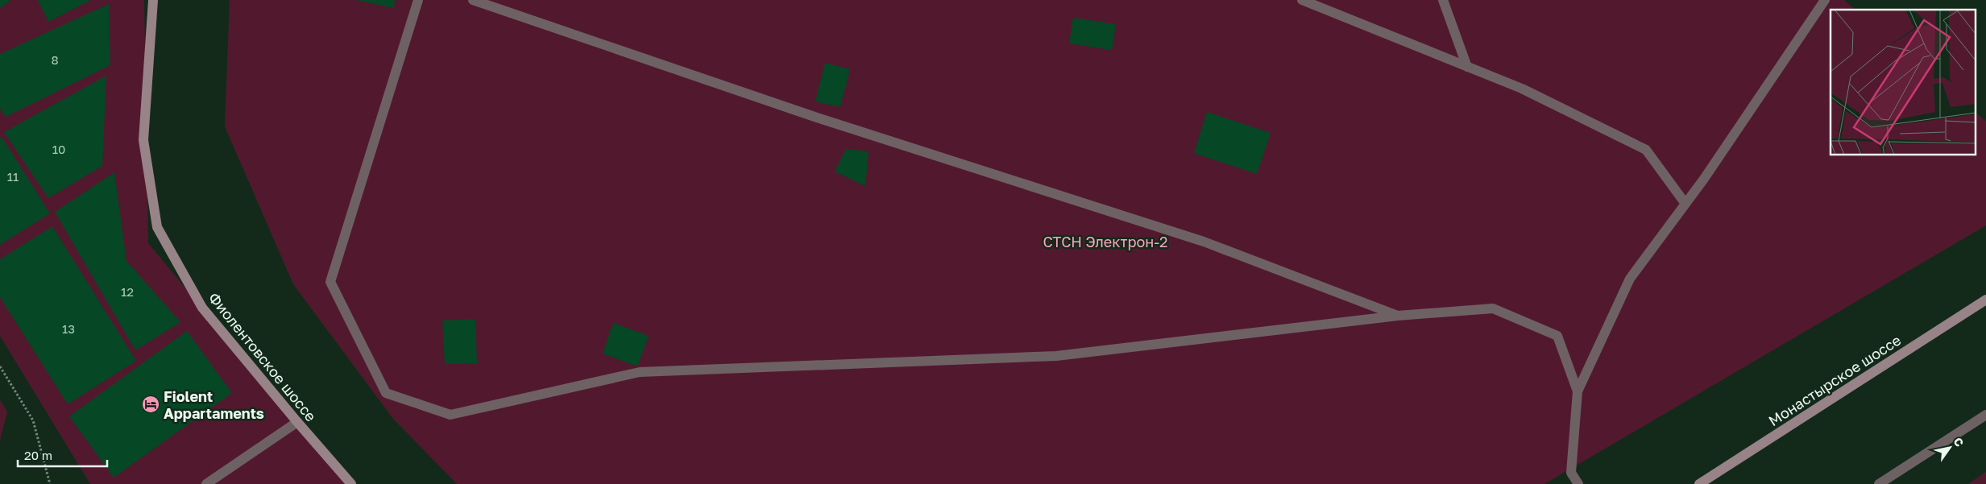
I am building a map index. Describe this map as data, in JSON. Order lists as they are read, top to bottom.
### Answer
{
  "streets": {
    "main road": ["Фиолентовское шоссе", "Монастырское шоссе"]
  },
  "parks": ["СТСН Электрон-2"],
  "places": {
    "hotel": ["Fiolent Appartaments"]
  },
  "house_numbers": [
    "8",
    "10",
    "11",
    "12",
    "13"
  ],
  "scale_bar": "20 m",
  "north": "top right"
}
